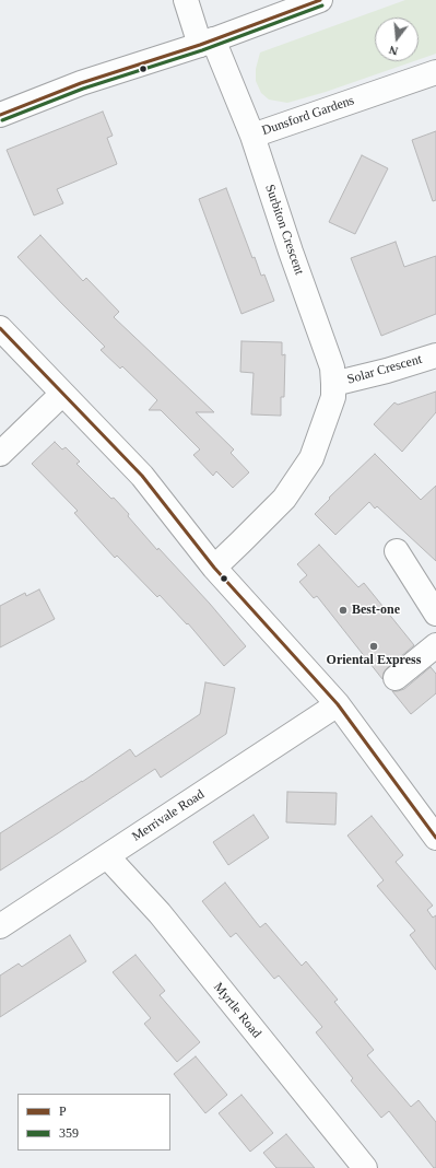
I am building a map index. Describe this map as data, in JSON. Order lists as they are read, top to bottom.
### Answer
{
  "streets": {
    "street": [
      "Dunsford Gardens",
      "Surbiton Crescent",
      "Solar Crescent",
      "Merrivale Road",
      "Myrtle Road"
    ]
  },
  "crossings": [
    ["Dunsford Gardens", "Surbiton Crescent"],
    ["Surbiton Crescent", "Solar Crescent"],
    ["Merrivale Road", "Myrtle Road"]
  ],
  "places": ["Best-one", "Oriental Express"],
  "lines": ["transit line P", "transit line 359"],
  "legend": ["P", "359"],
  "north": "bottom"
}
